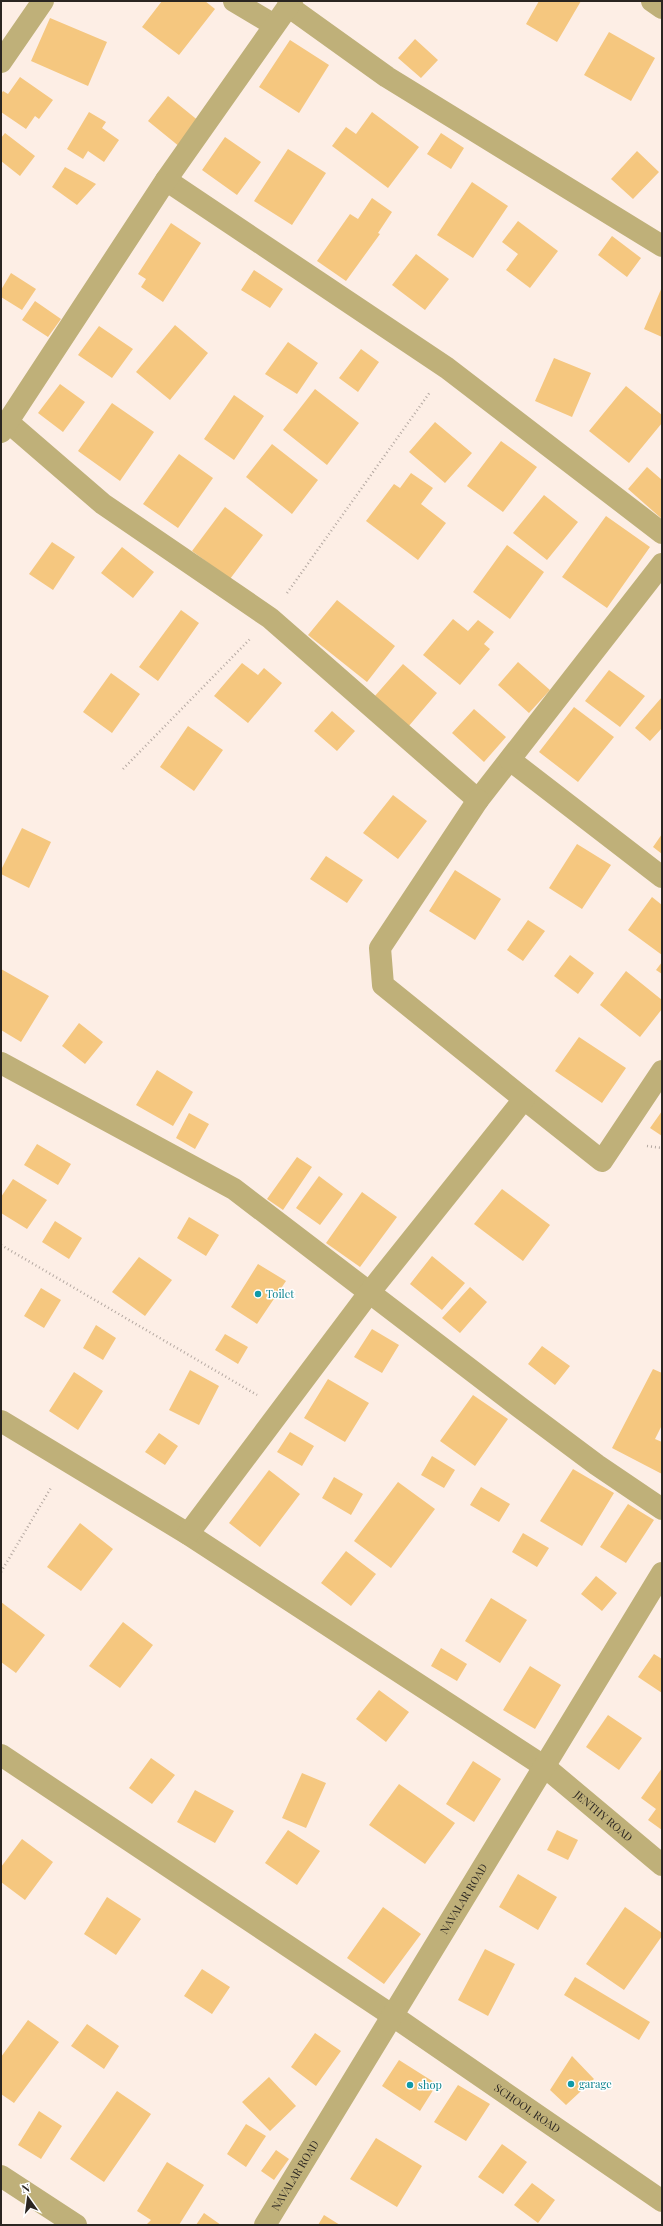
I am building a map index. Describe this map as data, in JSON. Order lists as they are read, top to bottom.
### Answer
{
  "streets": {
    "street": ["JENTHY ROAD", "NAVALAR ROAD", "SCHOOL ROAD"]
  },
  "crossings": [
    ["JENTHY ROAD", "NAVALAR ROAD"],
    ["NAVALAR ROAD", "SCHOOL ROAD"]
  ],
  "places": ["Toilet", "garage", "shop"],
  "north": "top"
}
